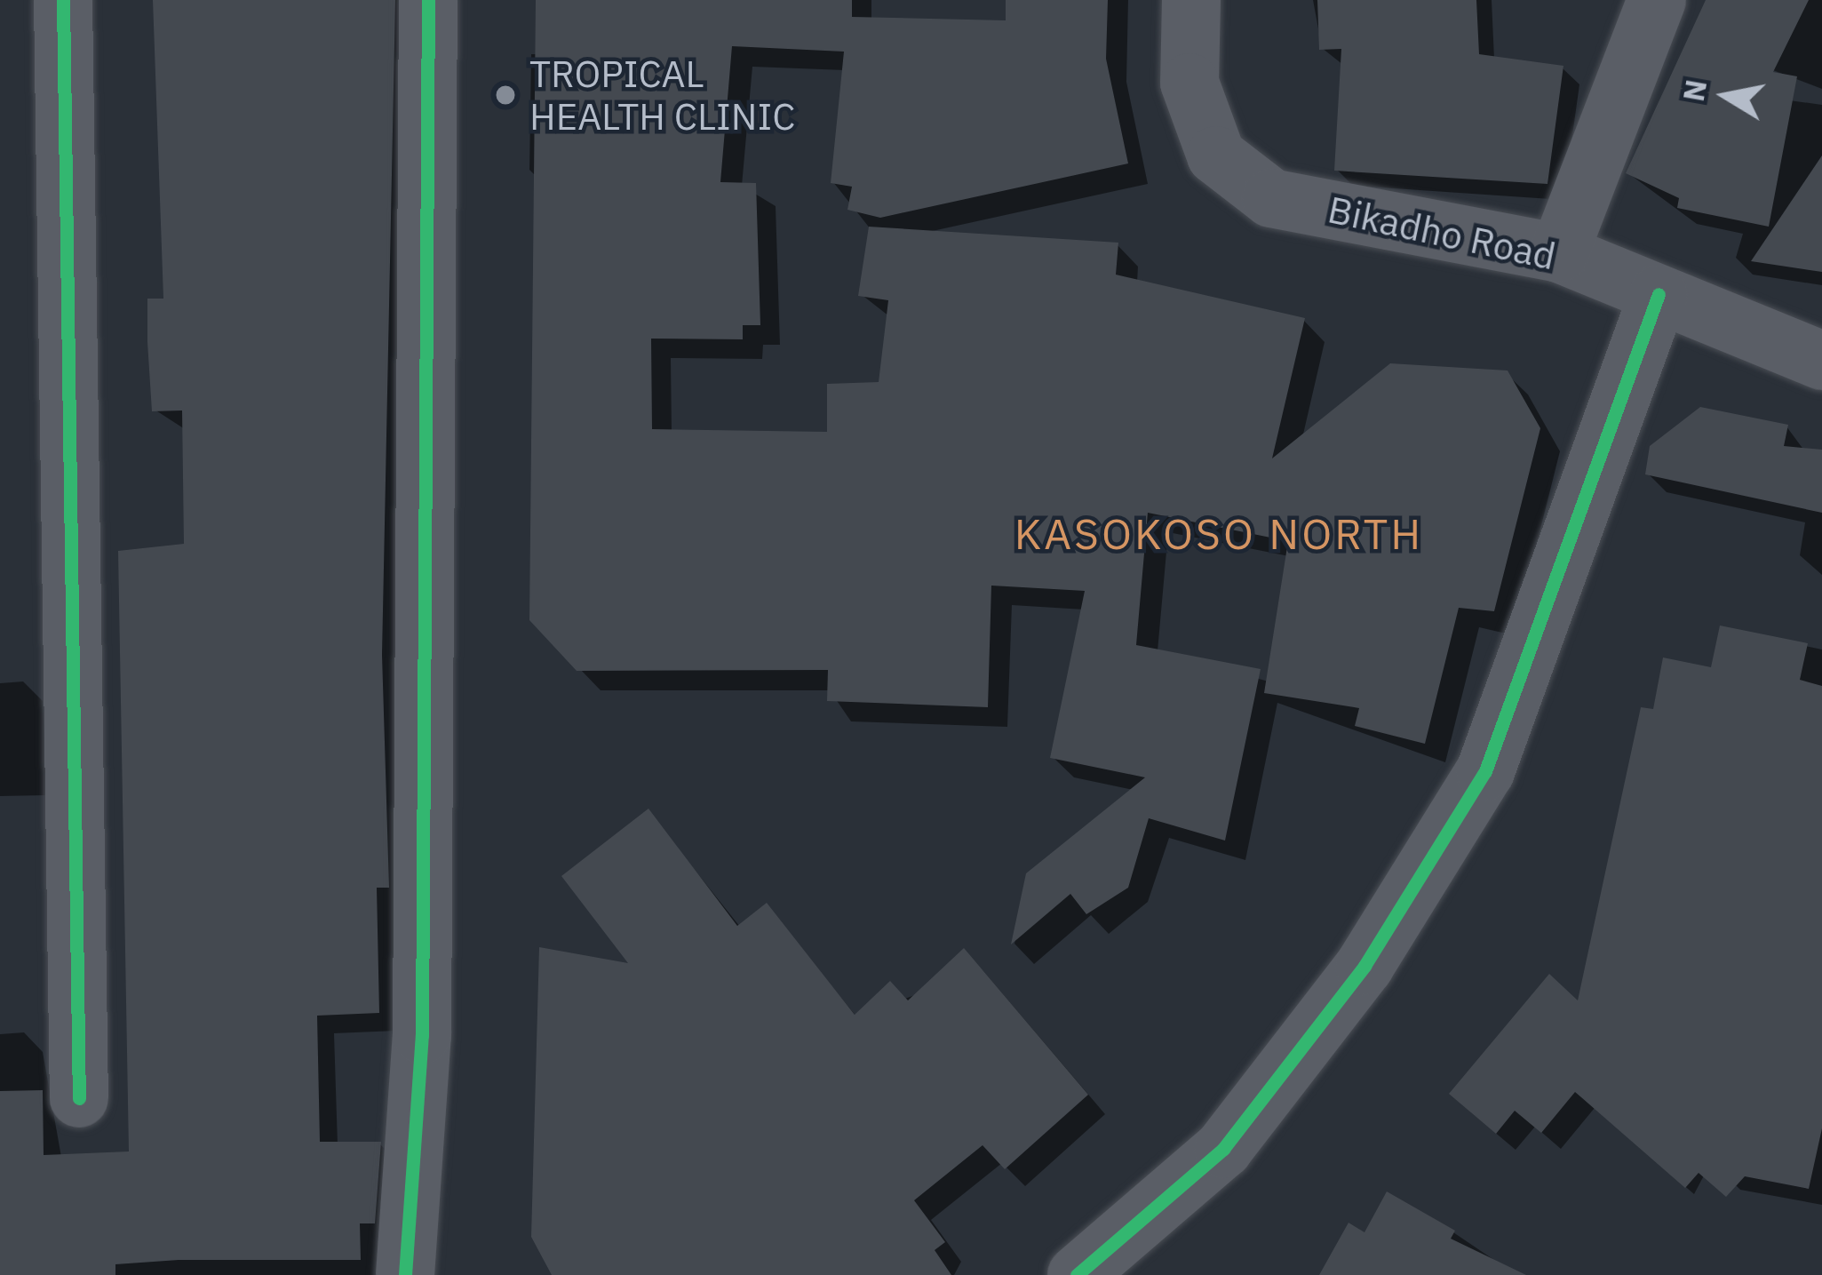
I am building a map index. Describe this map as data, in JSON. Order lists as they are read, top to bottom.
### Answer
{
  "streets": {
    "street": ["Bikadho Road"]
  },
  "districts": ["KASOKOSO NORTH"],
  "places": ["TROPICAL HEALTH CLINIC"],
  "north": "left"
}
